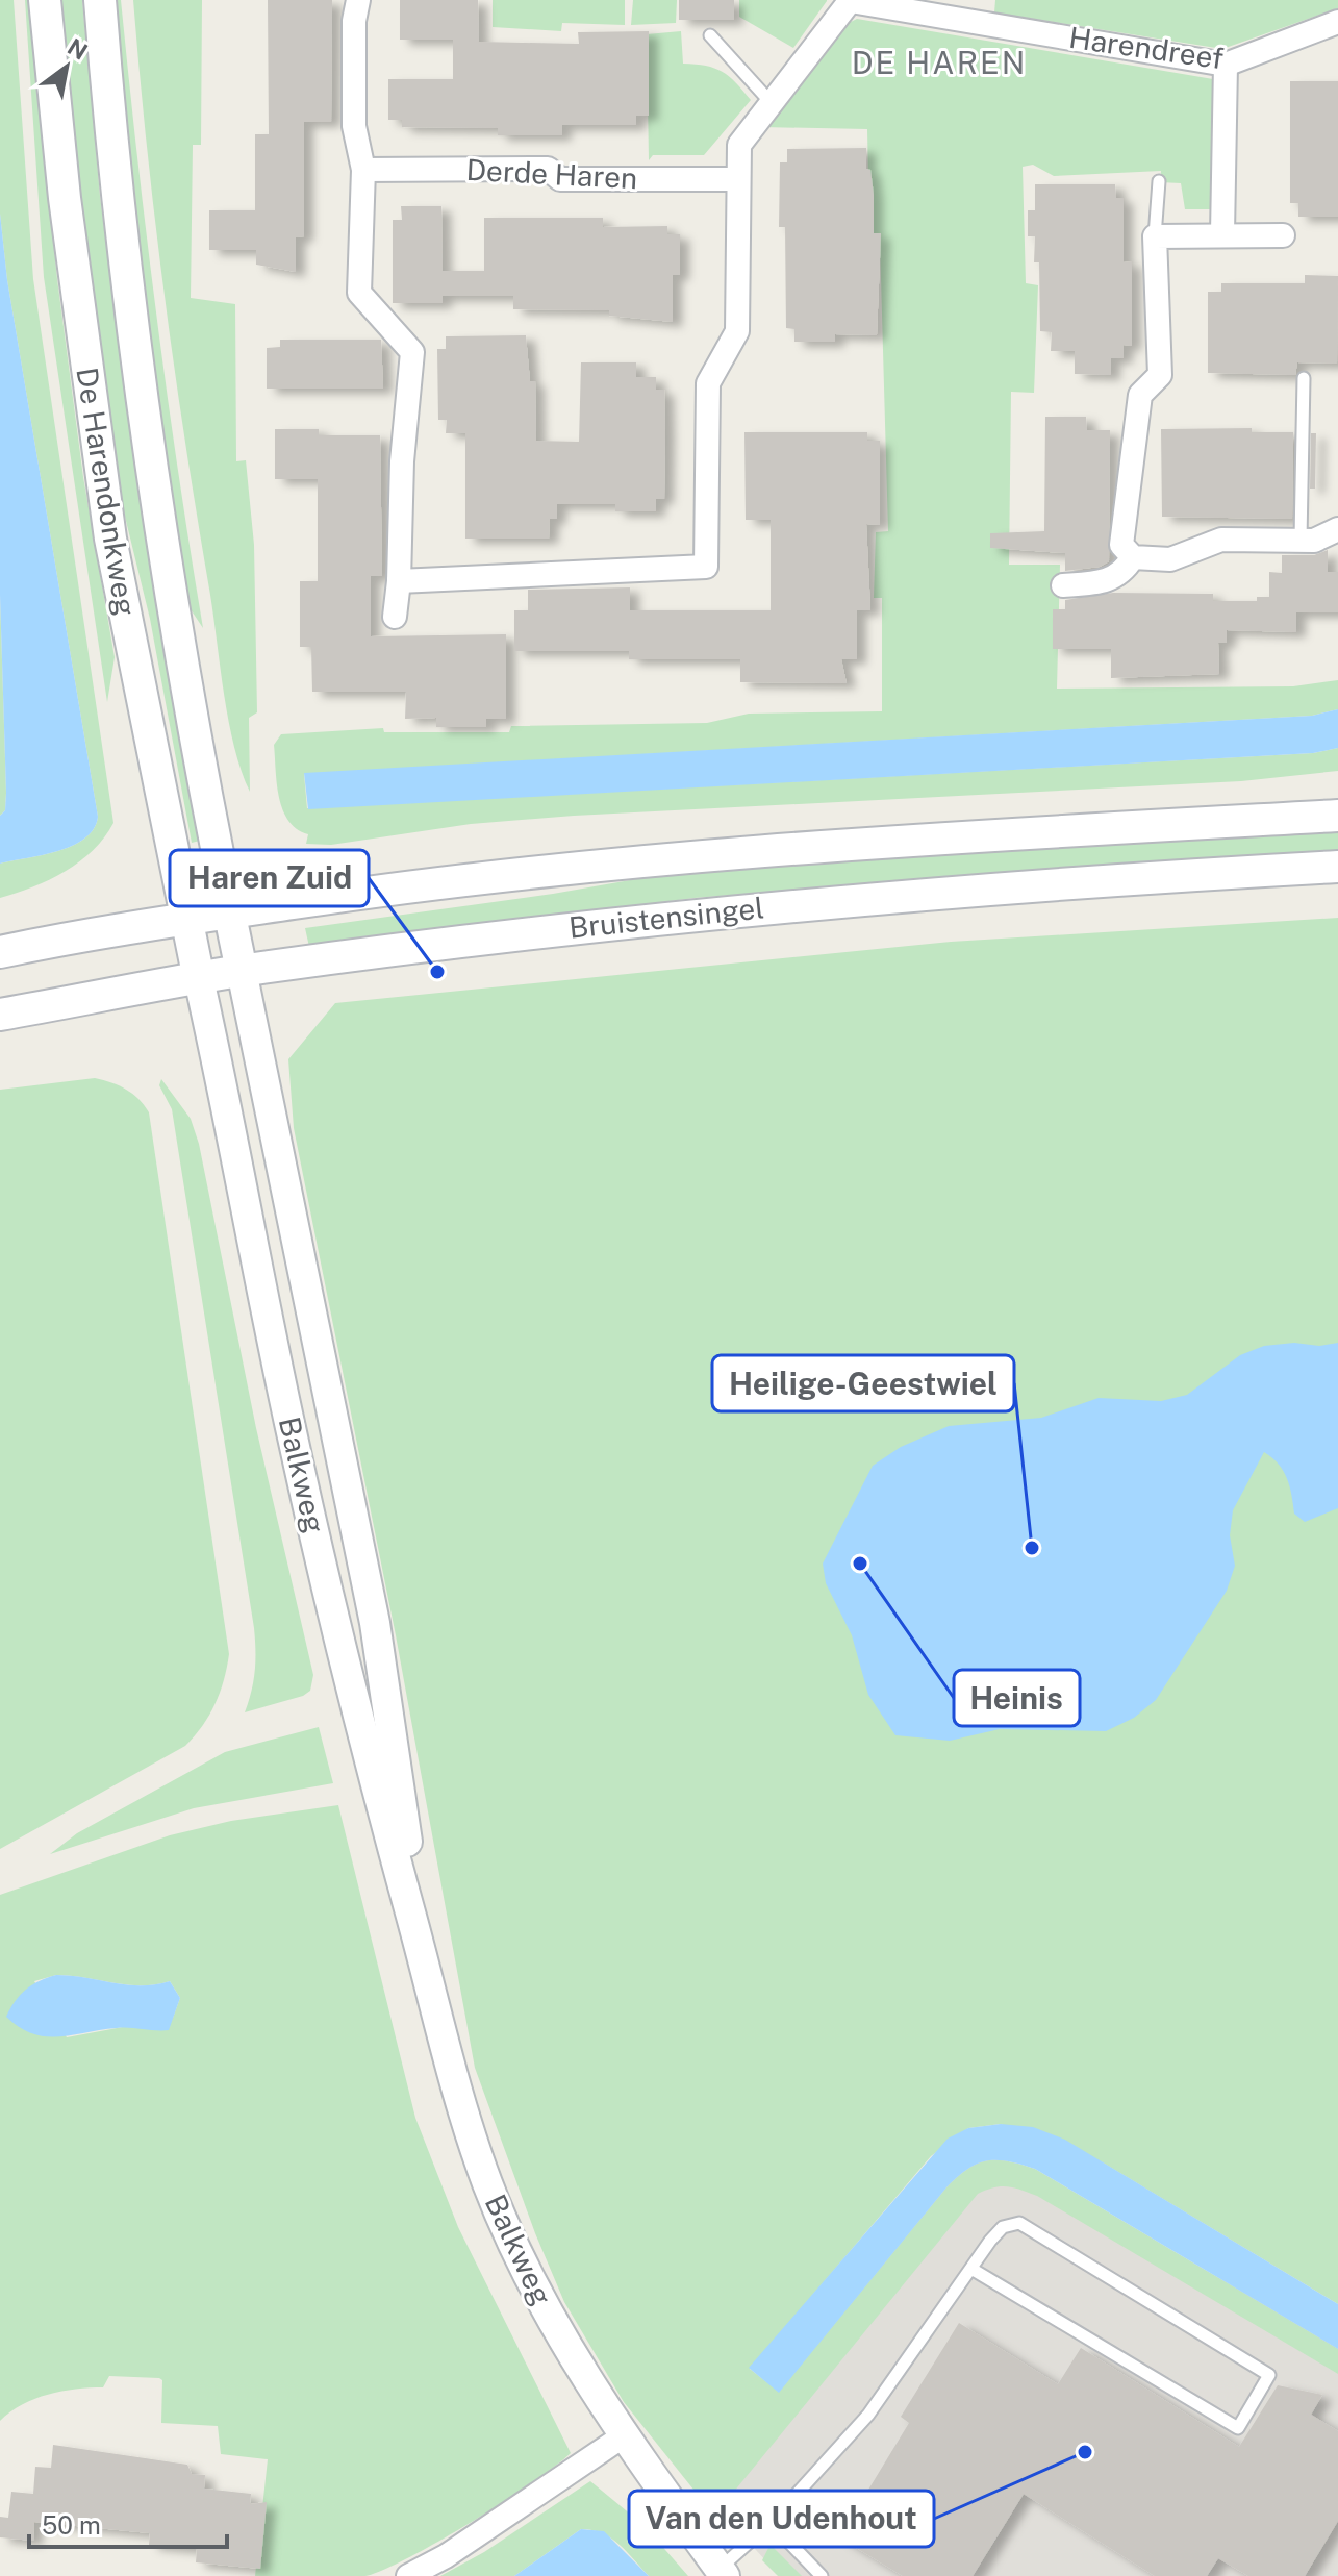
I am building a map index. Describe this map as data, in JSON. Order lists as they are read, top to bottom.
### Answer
{
  "streets": {
    "main road": ["De Harendonkweg", "Bruistensingel"],
    "street": ["Harendreef", "Derde Haren", "Balkweg"]
  },
  "crossings": [
    ["Harendreef", "Derde Haren"],
    ["De Harendonkweg", "Bruistensingel"],
    ["De Harendonkweg", "Balkweg"],
    ["Bruistensingel", "Balkweg"]
  ],
  "districts": ["DE HAREN"],
  "places": [
    "Haren Zuid",
    "Heilige-Geestwiel",
    "Heinis",
    "Van den Udenhout"
  ],
  "scale_bar": "50 m",
  "north": "top right"
}
